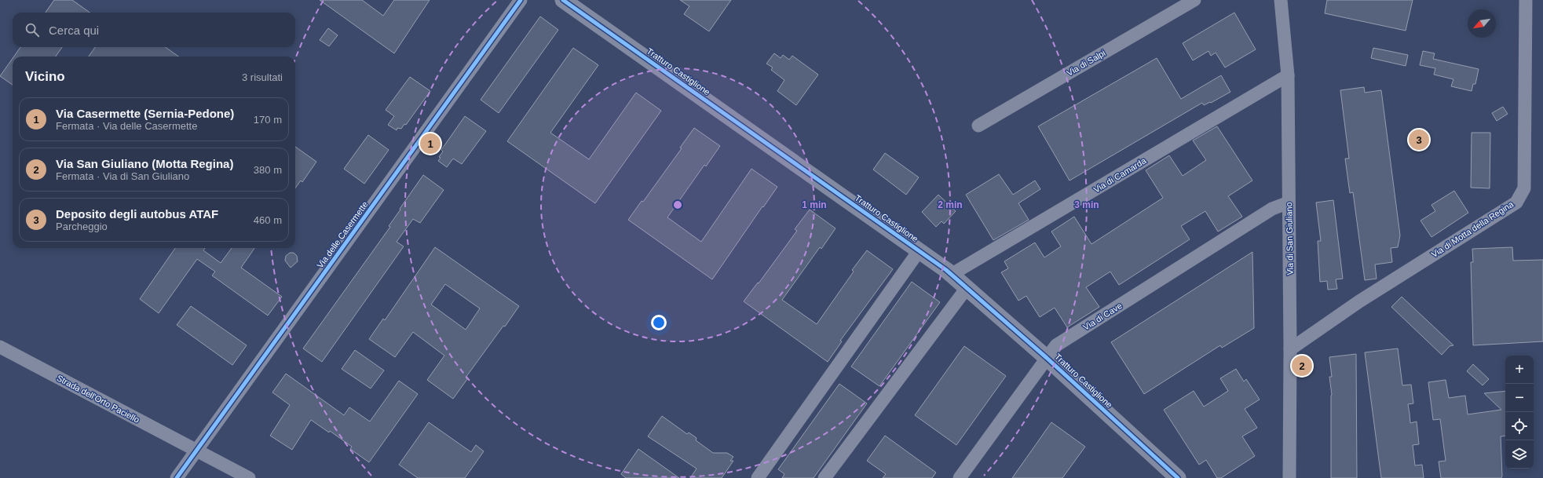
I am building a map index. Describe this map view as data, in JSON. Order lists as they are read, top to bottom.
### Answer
{
  "streets": {
    "street": [
      "Via di Salpi",
      "Tratturo Castiglione",
      "Via di Camarda",
      "Via di Motta della Regina",
      "Via delle Casermette",
      "Via di San Giuliano",
      "Via di Cave",
      "Strada dell'Orto Paciello"
    ]
  },
  "crossings": [
    ["Tratturo Castiglione", "Via di Camarda"],
    ["Tratturo Castiglione", "Via di Cave"],
    ["Via di Camarda", "Via di San Giuliano"],
    ["Via di Motta della Regina", "Via di San Giuliano"],
    ["Via delle Casermette", "Strada dell'Orto Paciello"],
    ["Via di San Giuliano", "Via di Cave"]
  ],
  "north": "bottom left",
  "page": {
    "search": "Cerca qui",
    "heading": ["Vicino", "3 risultati"],
    "list": [
      {
        "mark": "1",
        "name": "Via Casermette (Sernia-Pedone)",
        "note": "Fermata · Via delle Casermette",
        "value": "170 m"
      },
      {
        "mark": "2",
        "name": "Via San Giuliano (Motta Regina)",
        "note": "Fermata · Via di San Giuliano",
        "value": "380 m"
      },
      {
        "mark": "3",
        "name": "Deposito degli autobus ATAF",
        "note": "Parcheggio",
        "value": "460 m"
      }
    ],
    "pins": ["3", "1", "2"],
    "map_buttons": ["+", "−"]
  },
  "rings": ["1 min", "2 min", "3 min"]
}
